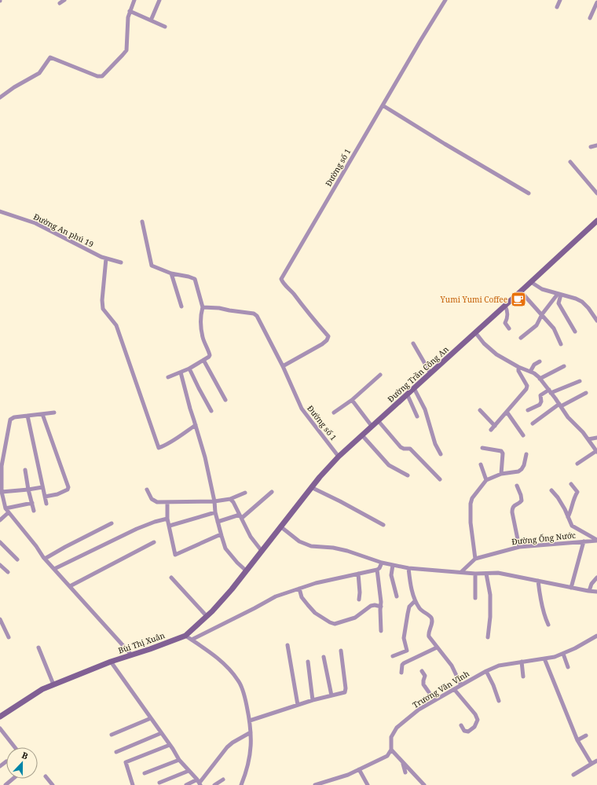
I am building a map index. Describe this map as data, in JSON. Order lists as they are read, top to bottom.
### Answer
{
  "streets": {
    "main road": ["Đường Trần Công An", "Bùi Thị Xuân"],
    "street": [
      "Đường số 1",
      "Đường An phú 19",
      "Đường Ống Nước",
      "Trương Văn Vĩnh"
    ]
  },
  "crossings": [
    ["Đường số 1", "Đường Trần Công An"],
    ["Đường Trần Công An", "Bùi Thị Xuân"]
  ],
  "places": {
    "cafe": ["Yumi Yumi Coffee"]
  },
  "north": "top"
}
